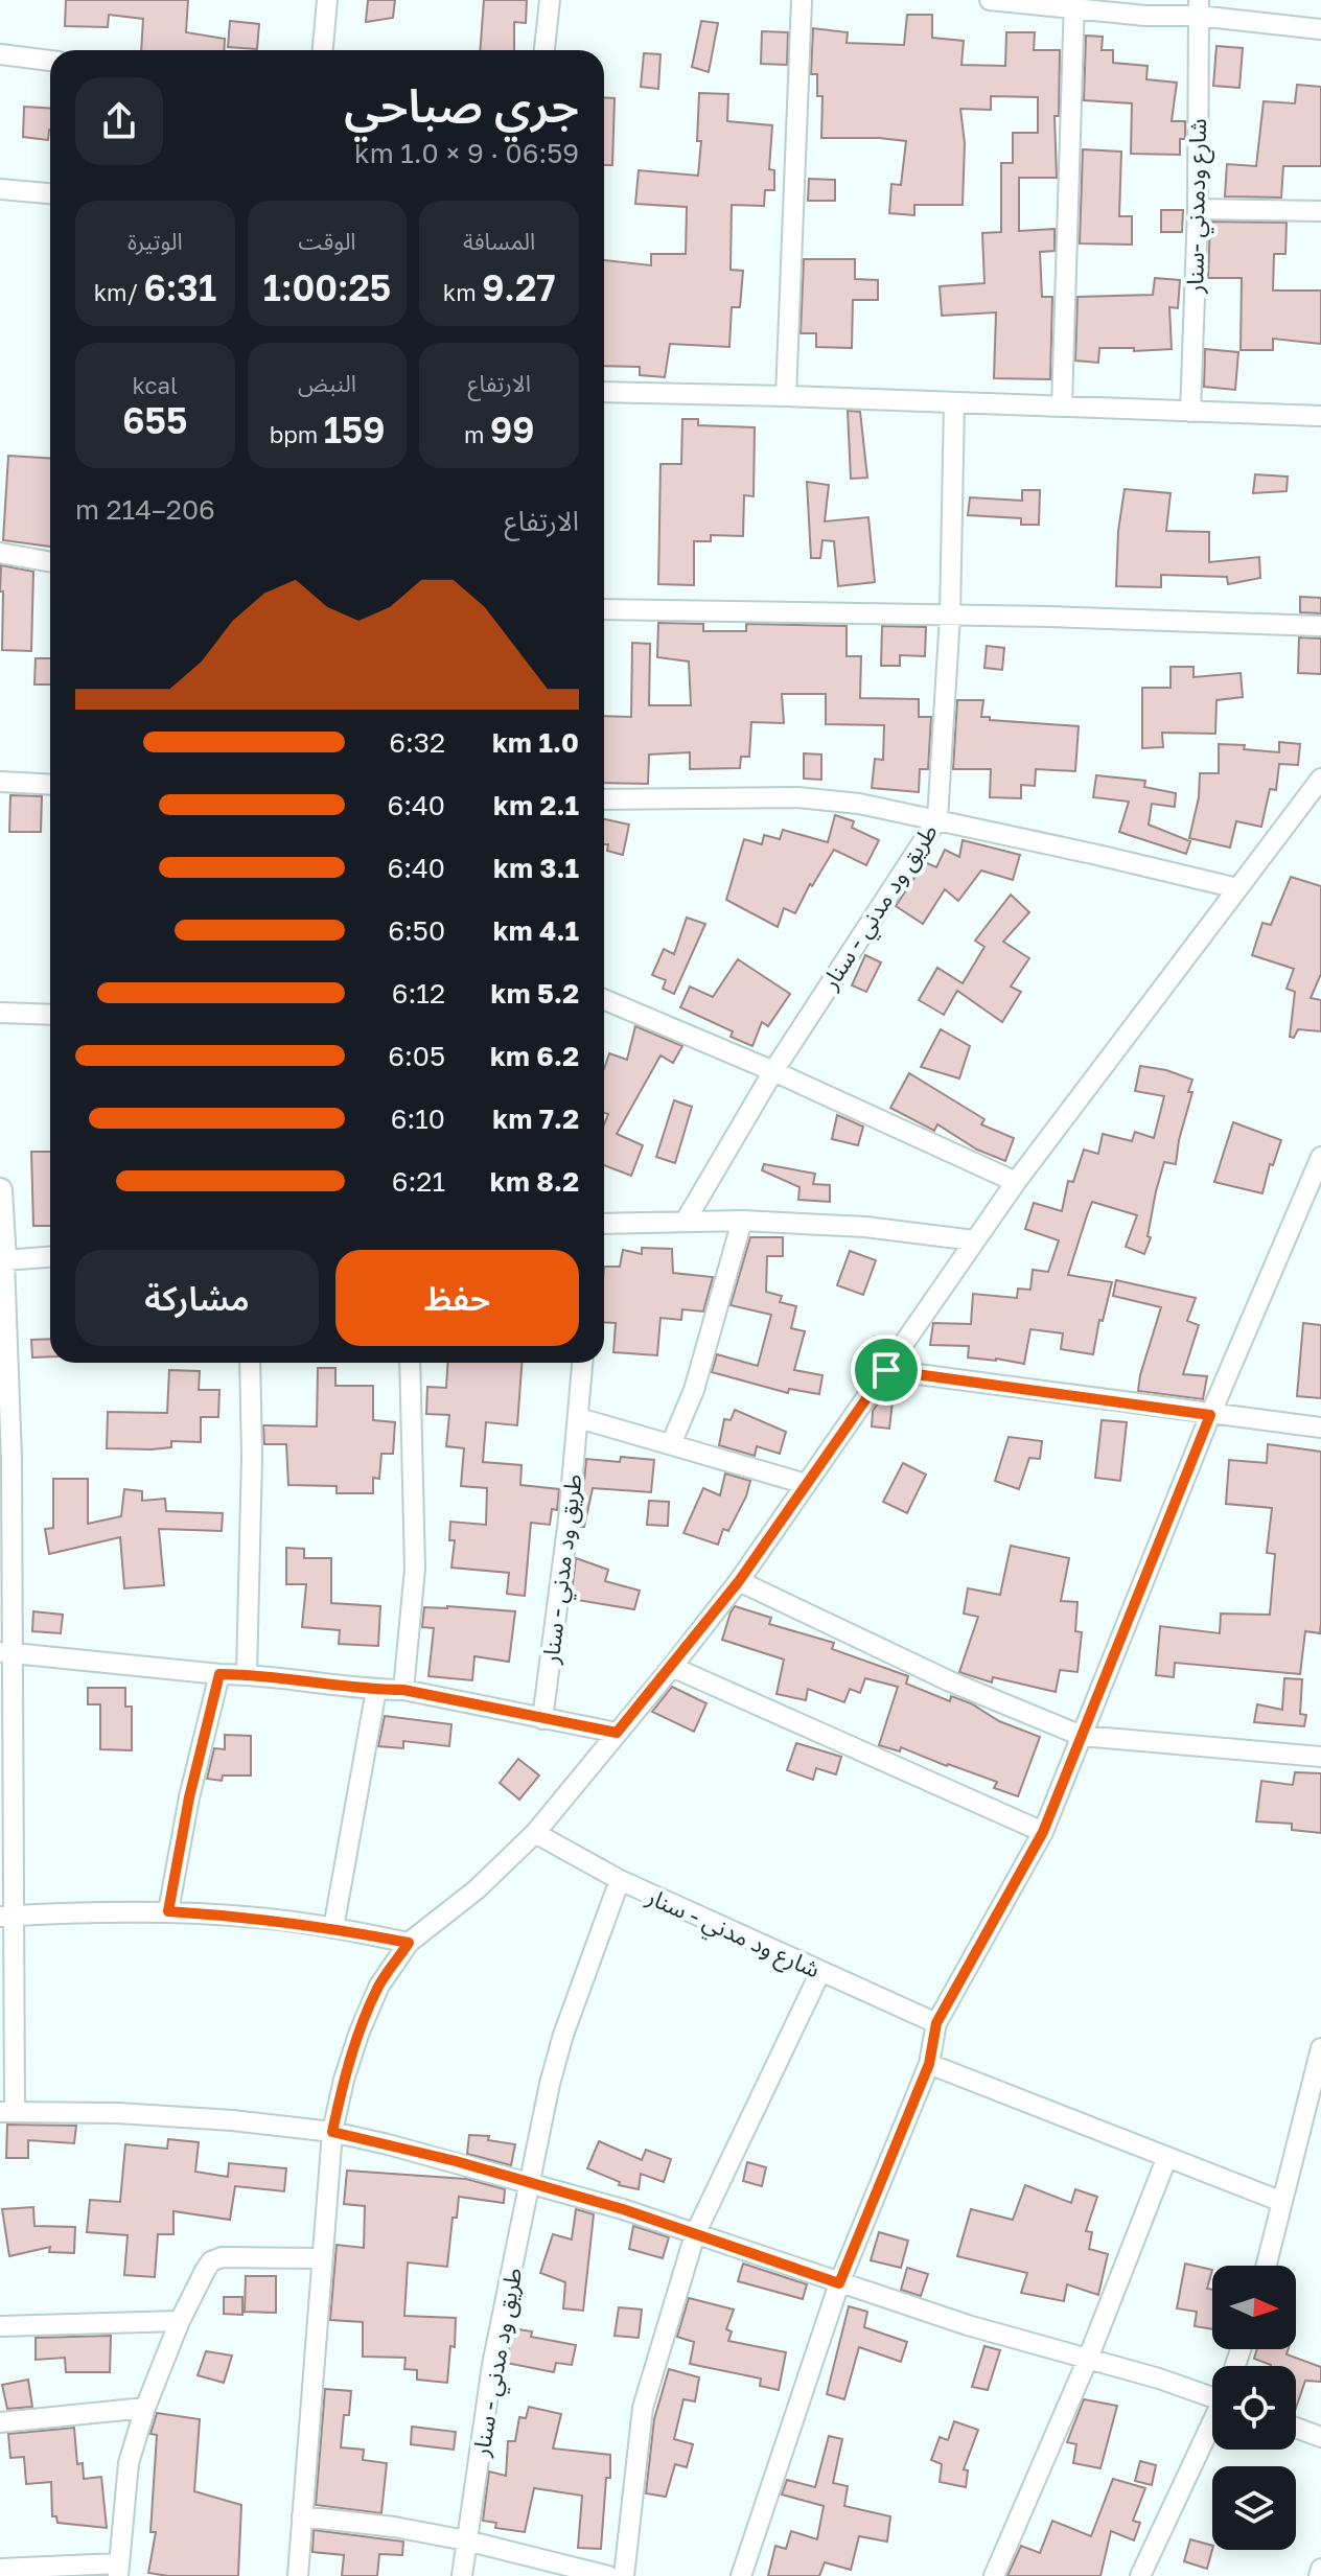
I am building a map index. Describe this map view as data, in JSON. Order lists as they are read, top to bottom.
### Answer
{
  "streets": {
    "street": ["شارع ودمدني -سنار", "طريق ود مدني - سنار", "شارع ود مدني - سنار"]
  },
  "crossings": [
    ["طريق ود مدني - سنار", "شارع ود مدني - سنار"]
  ],
  "north": "right",
  "page": {
    "heading": ["جري صباحي", "06:59 · 9 × 1.0 km"],
    "stats": [
      ["المسافة", "9.27 km"],
      ["الوقت", "1:00:25"],
      ["الوتيرة", "6:31 /km"],
      ["الارتفاع", "99 m"],
      ["النبض", "159 bpm"],
      ["kcal", "655"]
    ],
    "chart": ["الارتفاع", "206–214 m"],
    "list": [
      {
        "name": "1.0 km",
        "note": "6:32"
      },
      {
        "name": "2.1 km",
        "note": "6:40"
      },
      {
        "name": "3.1 km",
        "note": "6:40"
      },
      {
        "name": "4.1 km",
        "note": "6:50"
      },
      {
        "name": "5.2 km",
        "note": "6:12"
      },
      {
        "name": "6.2 km",
        "note": "6:05"
      },
      {
        "name": "7.2 km",
        "note": "6:10"
      },
      {
        "name": "8.2 km",
        "note": "6:21"
      }
    ],
    "buttons": ["حفظ", "مشاركة"]
  }
}
